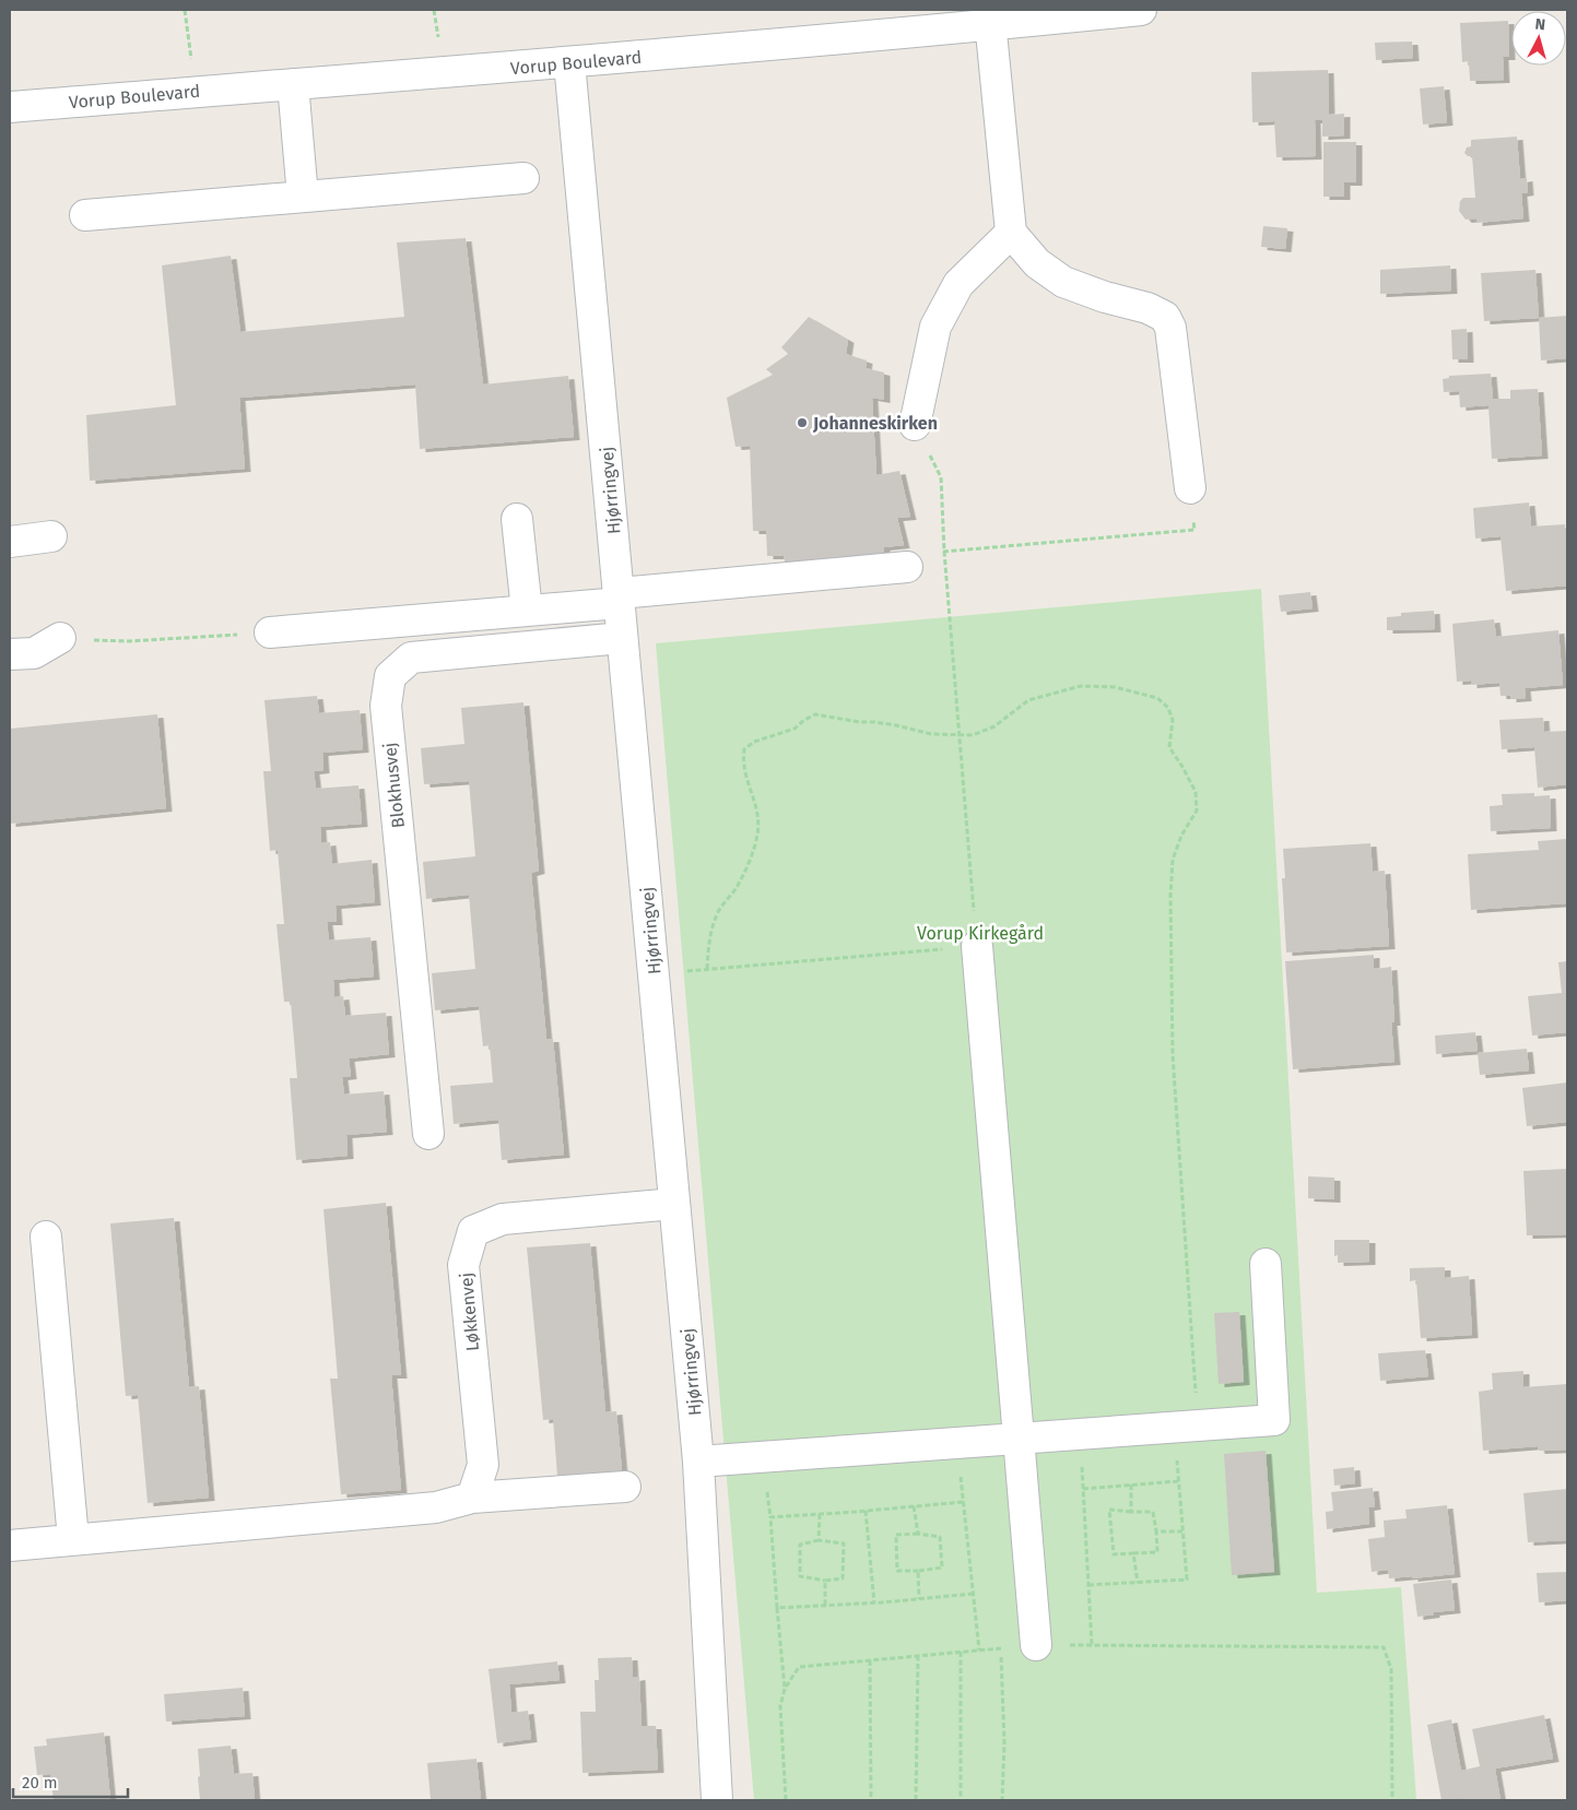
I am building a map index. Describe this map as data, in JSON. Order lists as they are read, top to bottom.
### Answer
{
  "streets": {
    "street": [
      "Vorup Boulevard",
      "Hjørringvej",
      "Blokhusvej",
      "Løkkenvej"
    ]
  },
  "crossings": [
    ["Vorup Boulevard", "Hjørringvej"],
    ["Hjørringvej", "Blokhusvej"],
    ["Hjørringvej", "Løkkenvej"]
  ],
  "parks": ["Vorup Kirkegård"],
  "places": ["Johanneskirken"],
  "scale_bar": "20 m",
  "north": "top"
}
